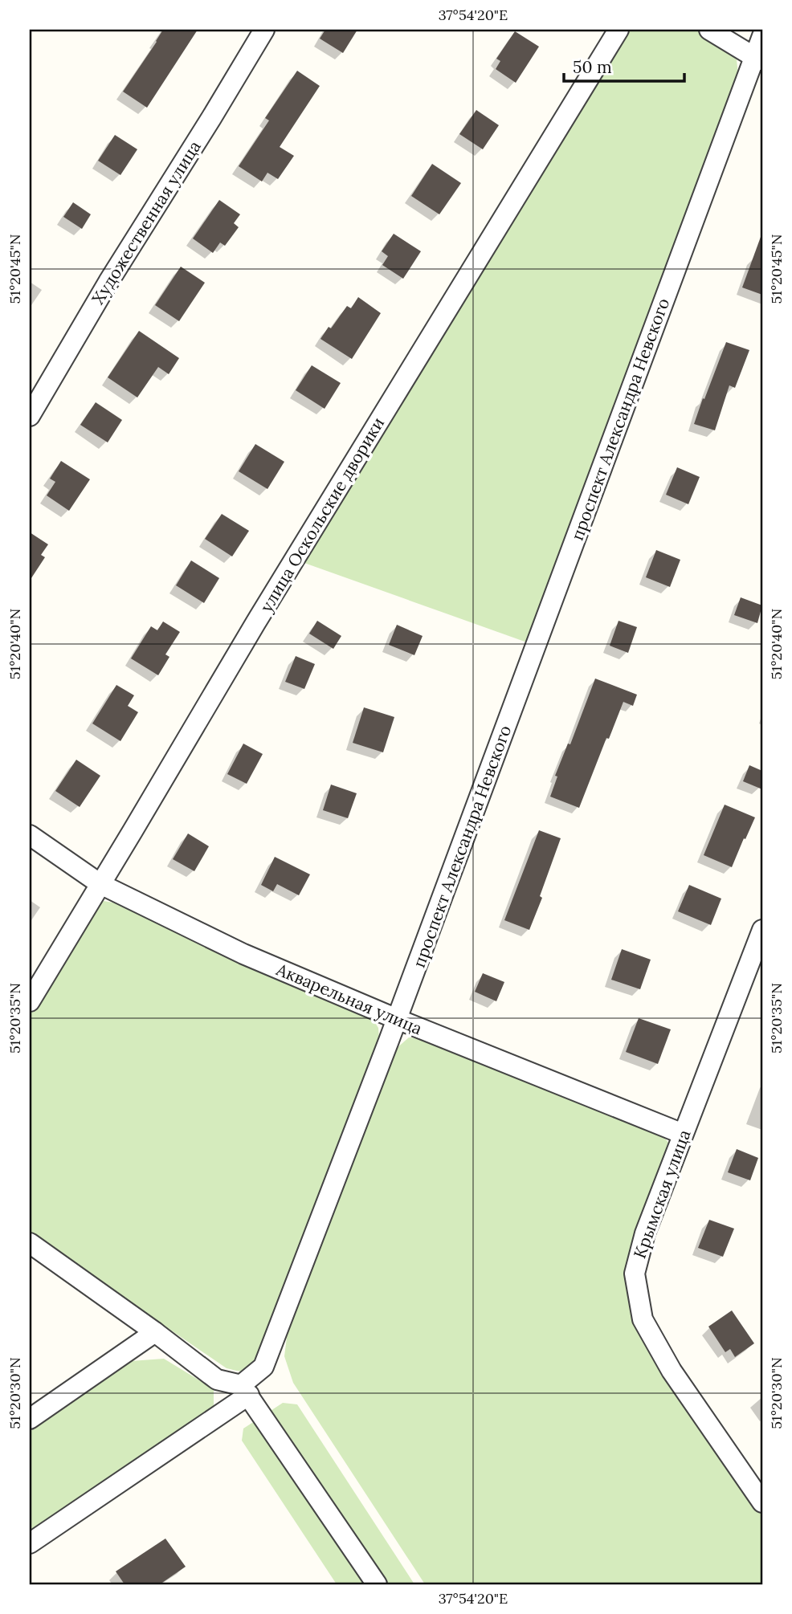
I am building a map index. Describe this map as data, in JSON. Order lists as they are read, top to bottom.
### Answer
{
  "streets": {
    "street": [
      "Художественная улица",
      "проспект Александра Невского",
      "улица Оскольские дворики",
      "Акварельная улица",
      "Крымская улица"
    ]
  },
  "crossings": [
    ["проспект Александра Невского", "Акварельная улица"],
    ["улица Оскольские дворики", "Акварельная улица"],
    ["Акварельная улица", "Крымская улица"]
  ],
  "scale_bar": "50 m",
  "coordinates": [
    "37°54'20\"E",
    "51°20'45\"N",
    "51°20'40\"N",
    "51°20'35\"N",
    "51°20'30\"N"
  ]
}
